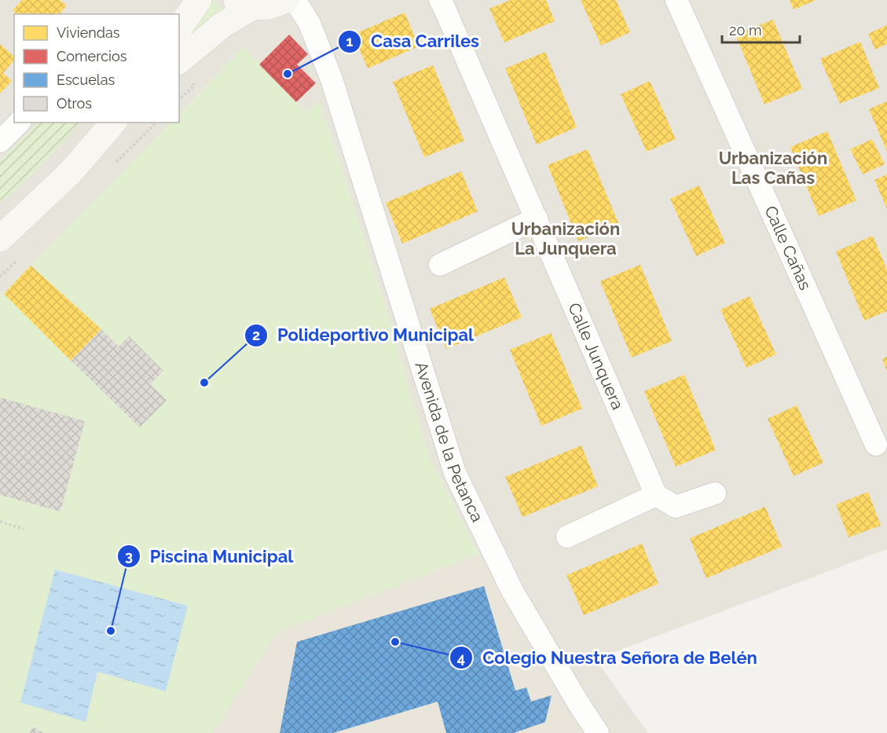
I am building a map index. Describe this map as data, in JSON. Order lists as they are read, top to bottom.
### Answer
{
  "streets": {
    "street": ["Calle Cañas", "Calle Junquera", "Avenida de la Petanca"]
  },
  "districts": ["Urbanización Las Cañas", "Urbanización La Junquera"],
  "places": [
    "Casa Carriles",
    "Polideportivo Municipal",
    "Piscina Municipal",
    "Colegio Nuestra Señora de Belén"
  ],
  "legend": [
    "Viviendas",
    "Comercios",
    "Escuelas",
    "Otros"
  ],
  "scale_bar": "20 m"
}
